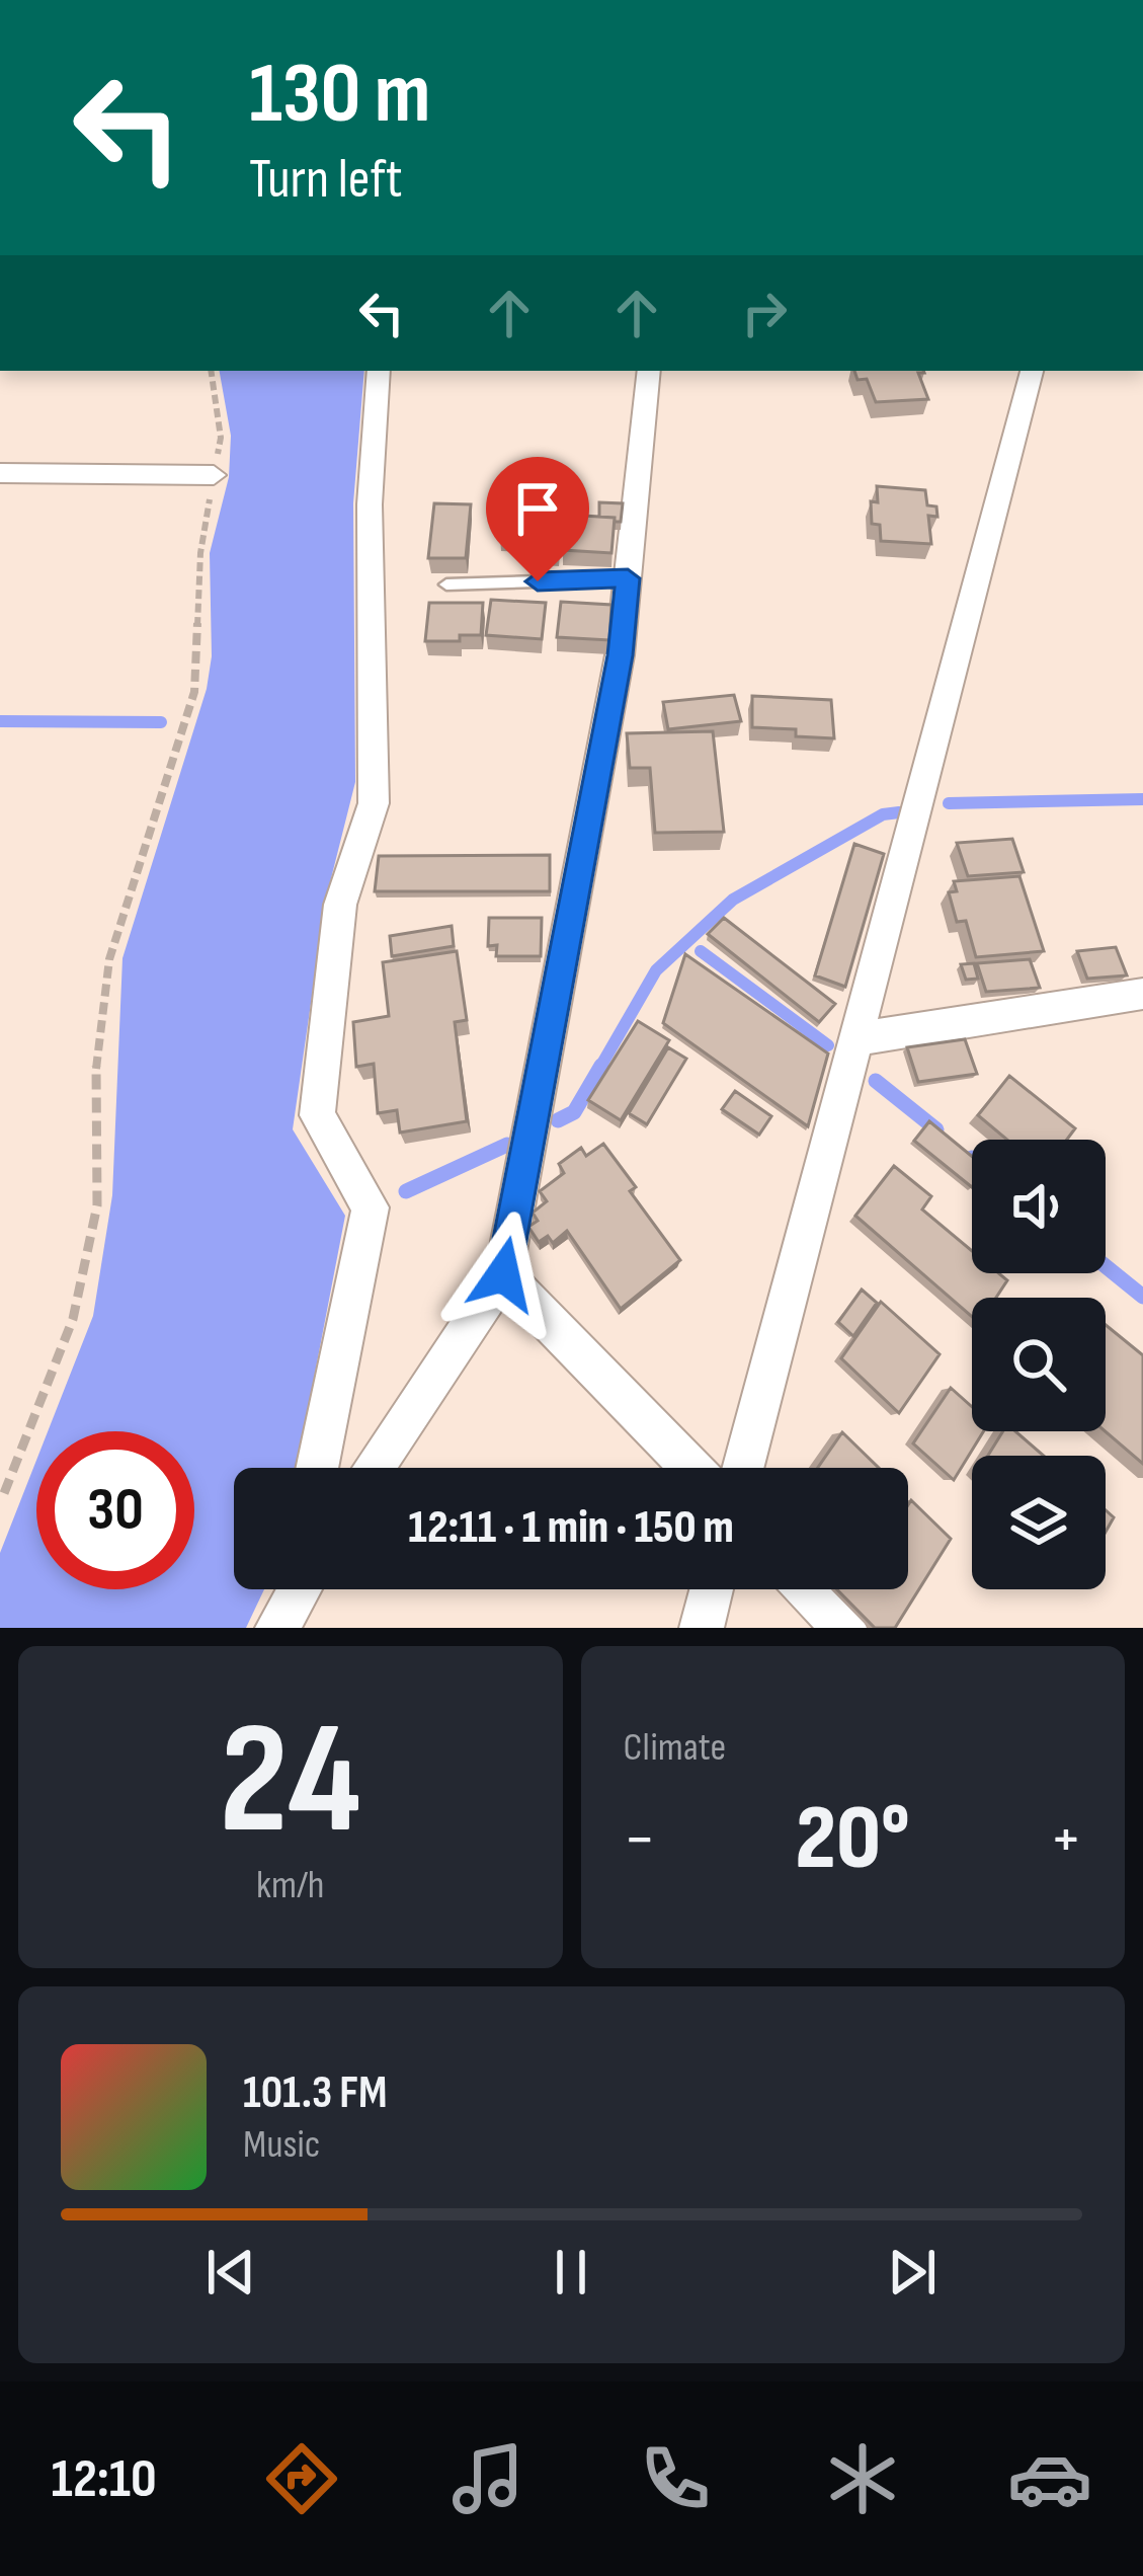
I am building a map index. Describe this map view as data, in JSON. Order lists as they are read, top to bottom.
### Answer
{
  "page": {
    "turn": ["130 m", "Turn left"],
    "limit": "30",
    "trip": "12:11 · 1 min · 150 m",
    "tile": [
      ["24", "km/h"],
      "Climate"
    ],
    "heat": ["−", "20°", "+"],
    "song": ["101.3 FM", "Music"],
    "tabs": "12:10"
  }
}
